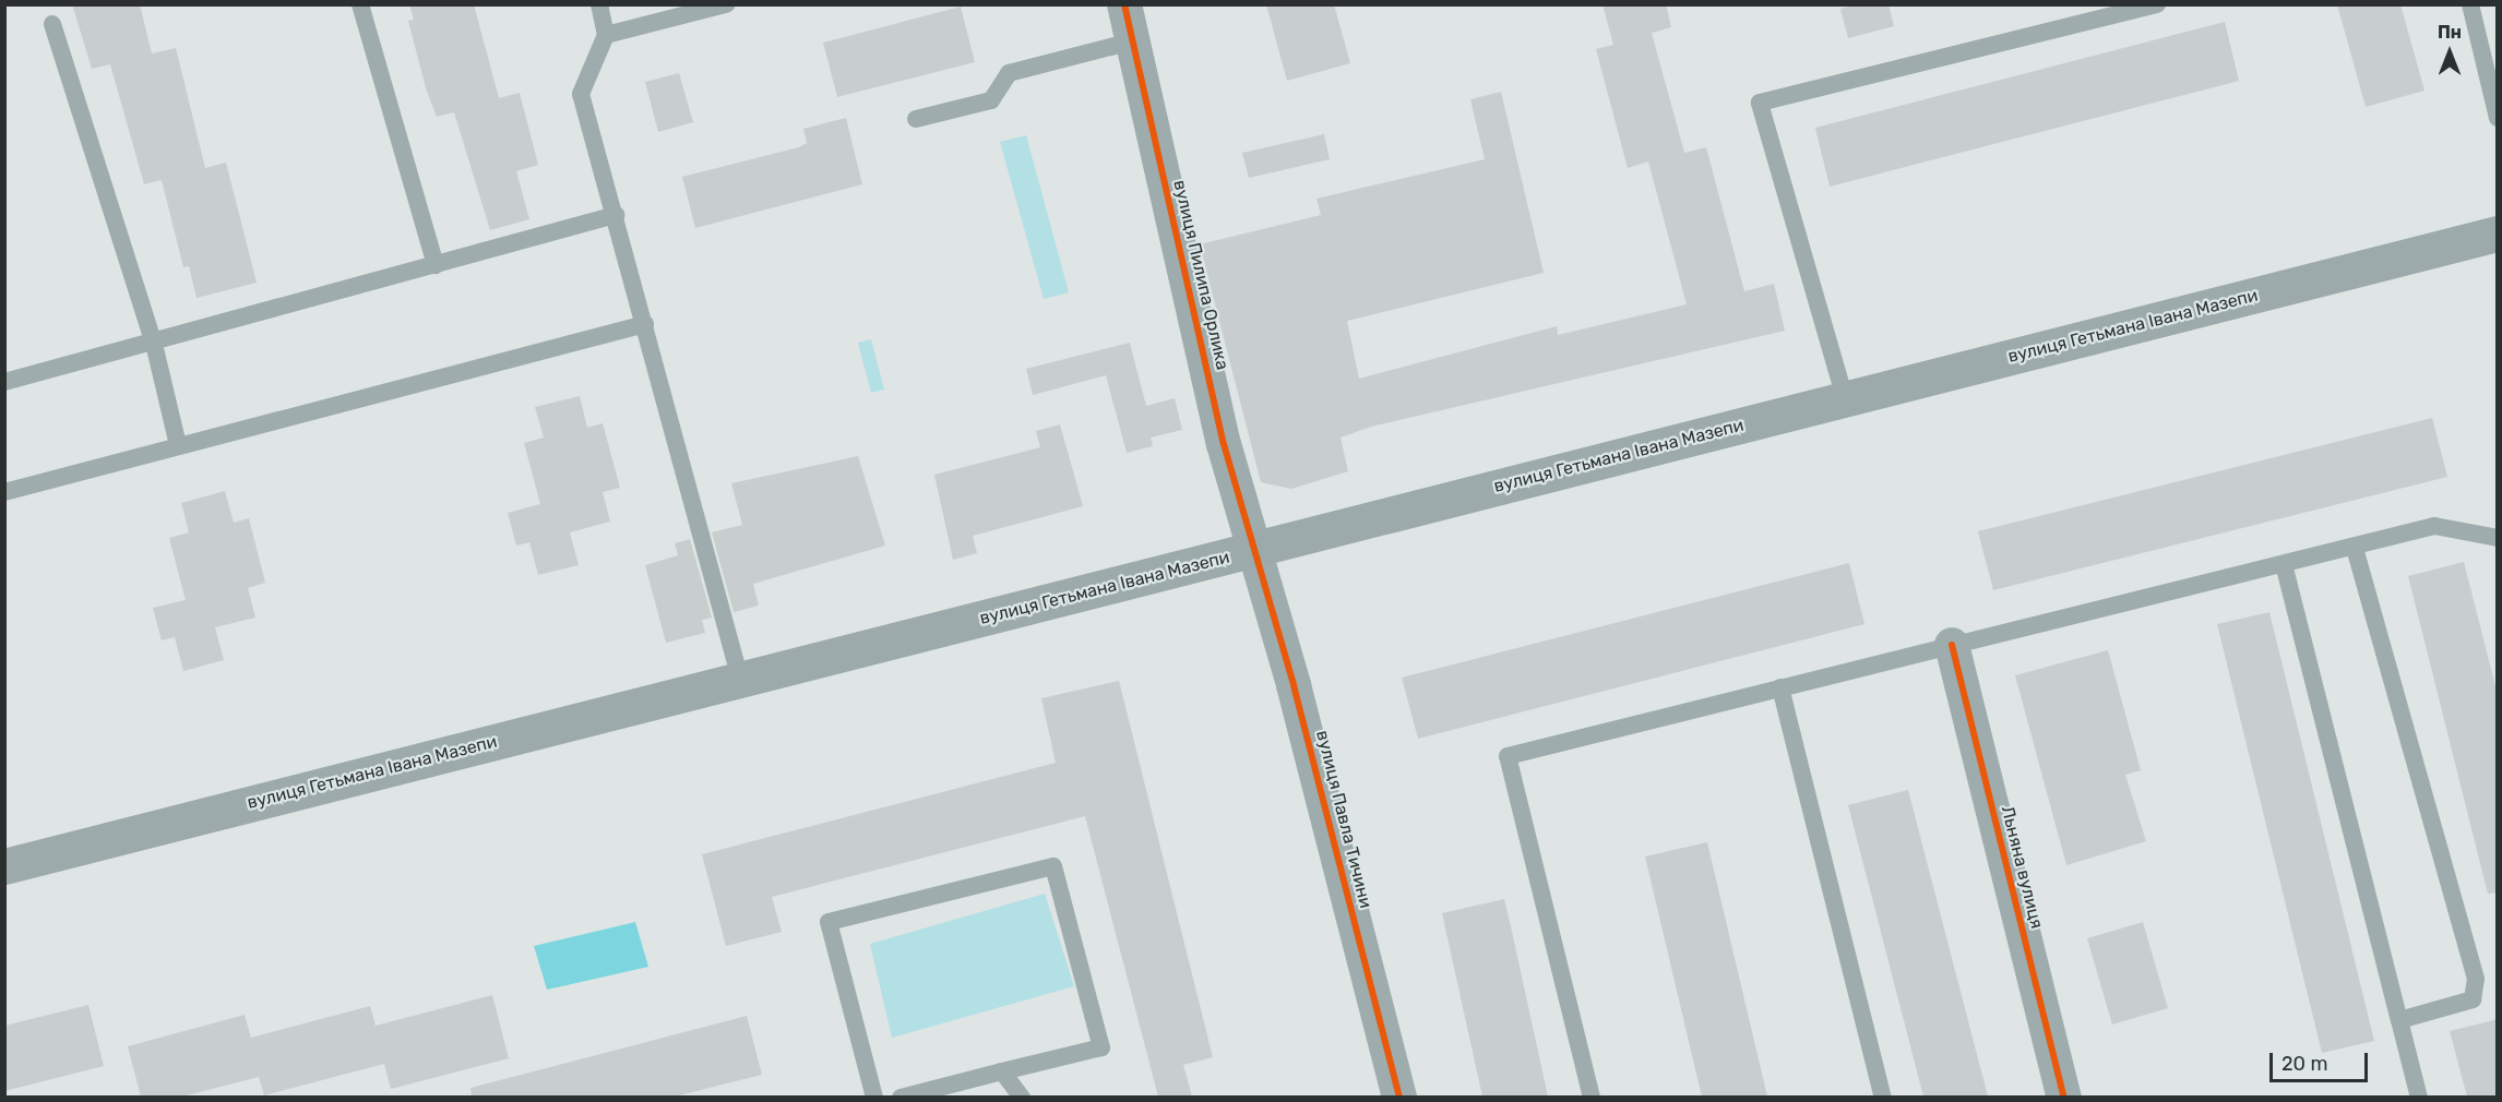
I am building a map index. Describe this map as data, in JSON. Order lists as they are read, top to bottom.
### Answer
{
  "streets": {
    "main road": ["вулиця Гетьмана Івана Мазепи"],
    "street": ["вулиця Пилипа Орлика", "вулиця Павла Тичини", "Льняна вулиця"]
  },
  "crossings": [
    ["вулиця Пилипа Орлика", "вулиця Гетьмана Івана Мазепи"],
    ["вулиця Пилипа Орлика", "вулиця Павла Тичини"],
    ["вулиця Гетьмана Івана Мазепи", "вулиця Павла Тичини"]
  ],
  "scale_bar": "20 m",
  "north": "top"
}
